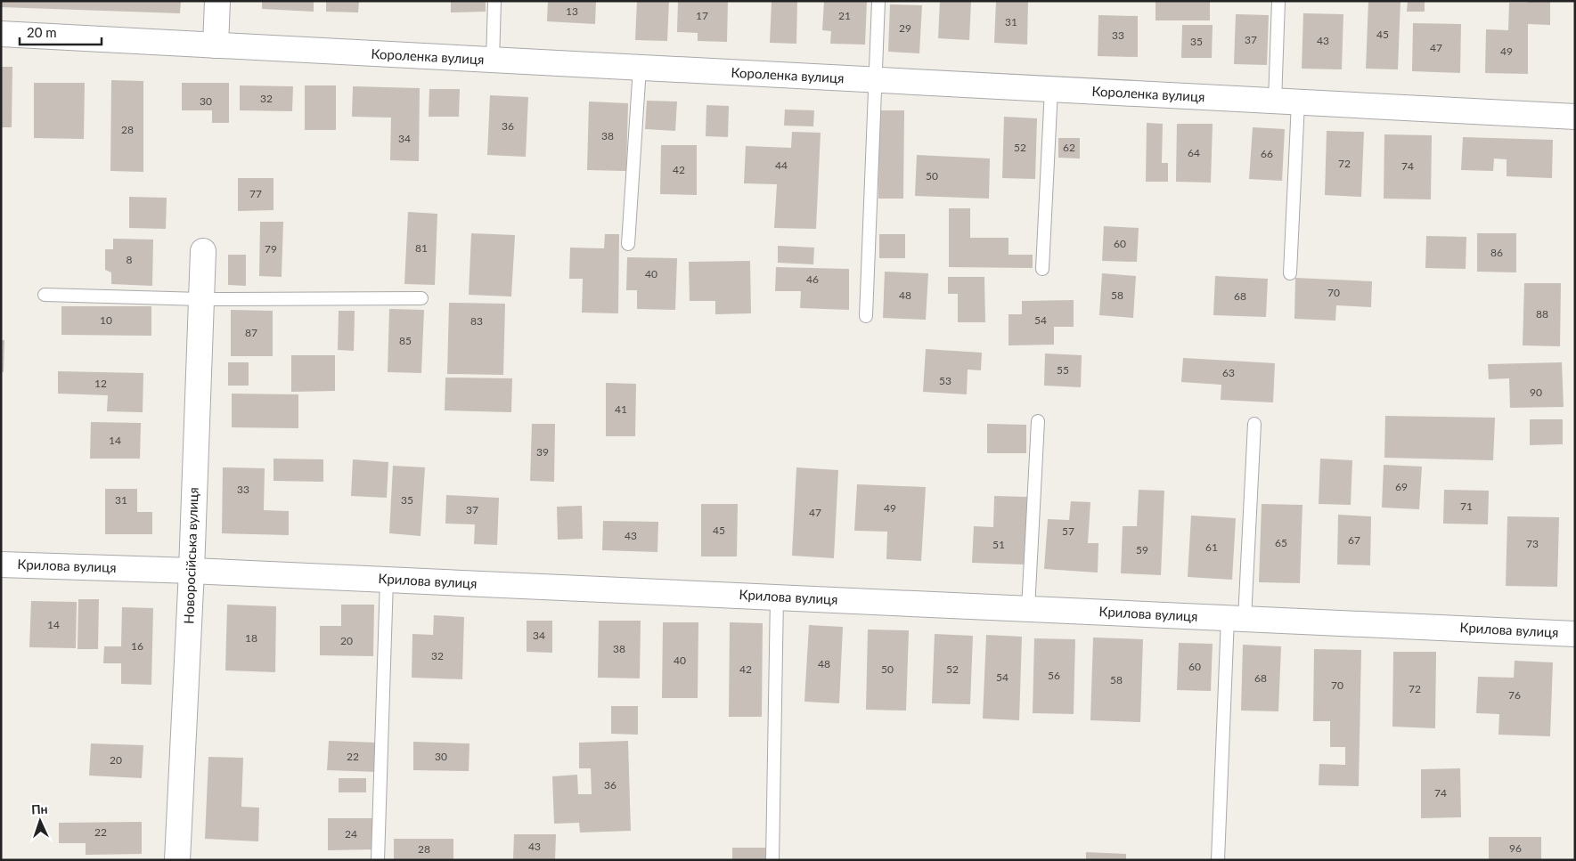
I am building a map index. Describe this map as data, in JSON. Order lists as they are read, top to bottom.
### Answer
{
  "streets": {
    "street": ["Короленка вулиця", "Новоросійська вулиця", "Крилова вулиця"]
  },
  "crossings": [
    ["Новоросійська вулиця", "Крилова вулиця"]
  ],
  "house_numbers": [
    "13",
    "17",
    "21",
    "31",
    "29",
    "45",
    "33",
    "37",
    "43",
    "35",
    "47",
    "49",
    "32",
    "30",
    "36",
    "28",
    "38",
    "34",
    "52",
    "62",
    "64",
    "66",
    "72",
    "44",
    "74",
    "42",
    "50",
    "77",
    "60",
    "81",
    "79",
    "86",
    "8",
    "40",
    "46",
    "70",
    "48",
    "58",
    "68",
    "88",
    "10",
    "54",
    "83",
    "87",
    "85",
    "55",
    "63",
    "53",
    "12",
    "90",
    "41",
    "14",
    "39",
    "69",
    "33",
    "31",
    "35",
    "71",
    "49",
    "37",
    "47",
    "45",
    "57",
    "43",
    "67",
    "65",
    "73",
    "51",
    "61",
    "59",
    "14",
    "34",
    "18",
    "20",
    "16",
    "38",
    "32",
    "40",
    "48",
    "60",
    "42",
    "50",
    "52",
    "56",
    "54",
    "68",
    "58",
    "70",
    "72",
    "76",
    "22",
    "30",
    "20",
    "36",
    "74",
    "22",
    "24",
    "43",
    "96",
    "28"
  ],
  "scale_bar": "20 m",
  "north": "top"
}
